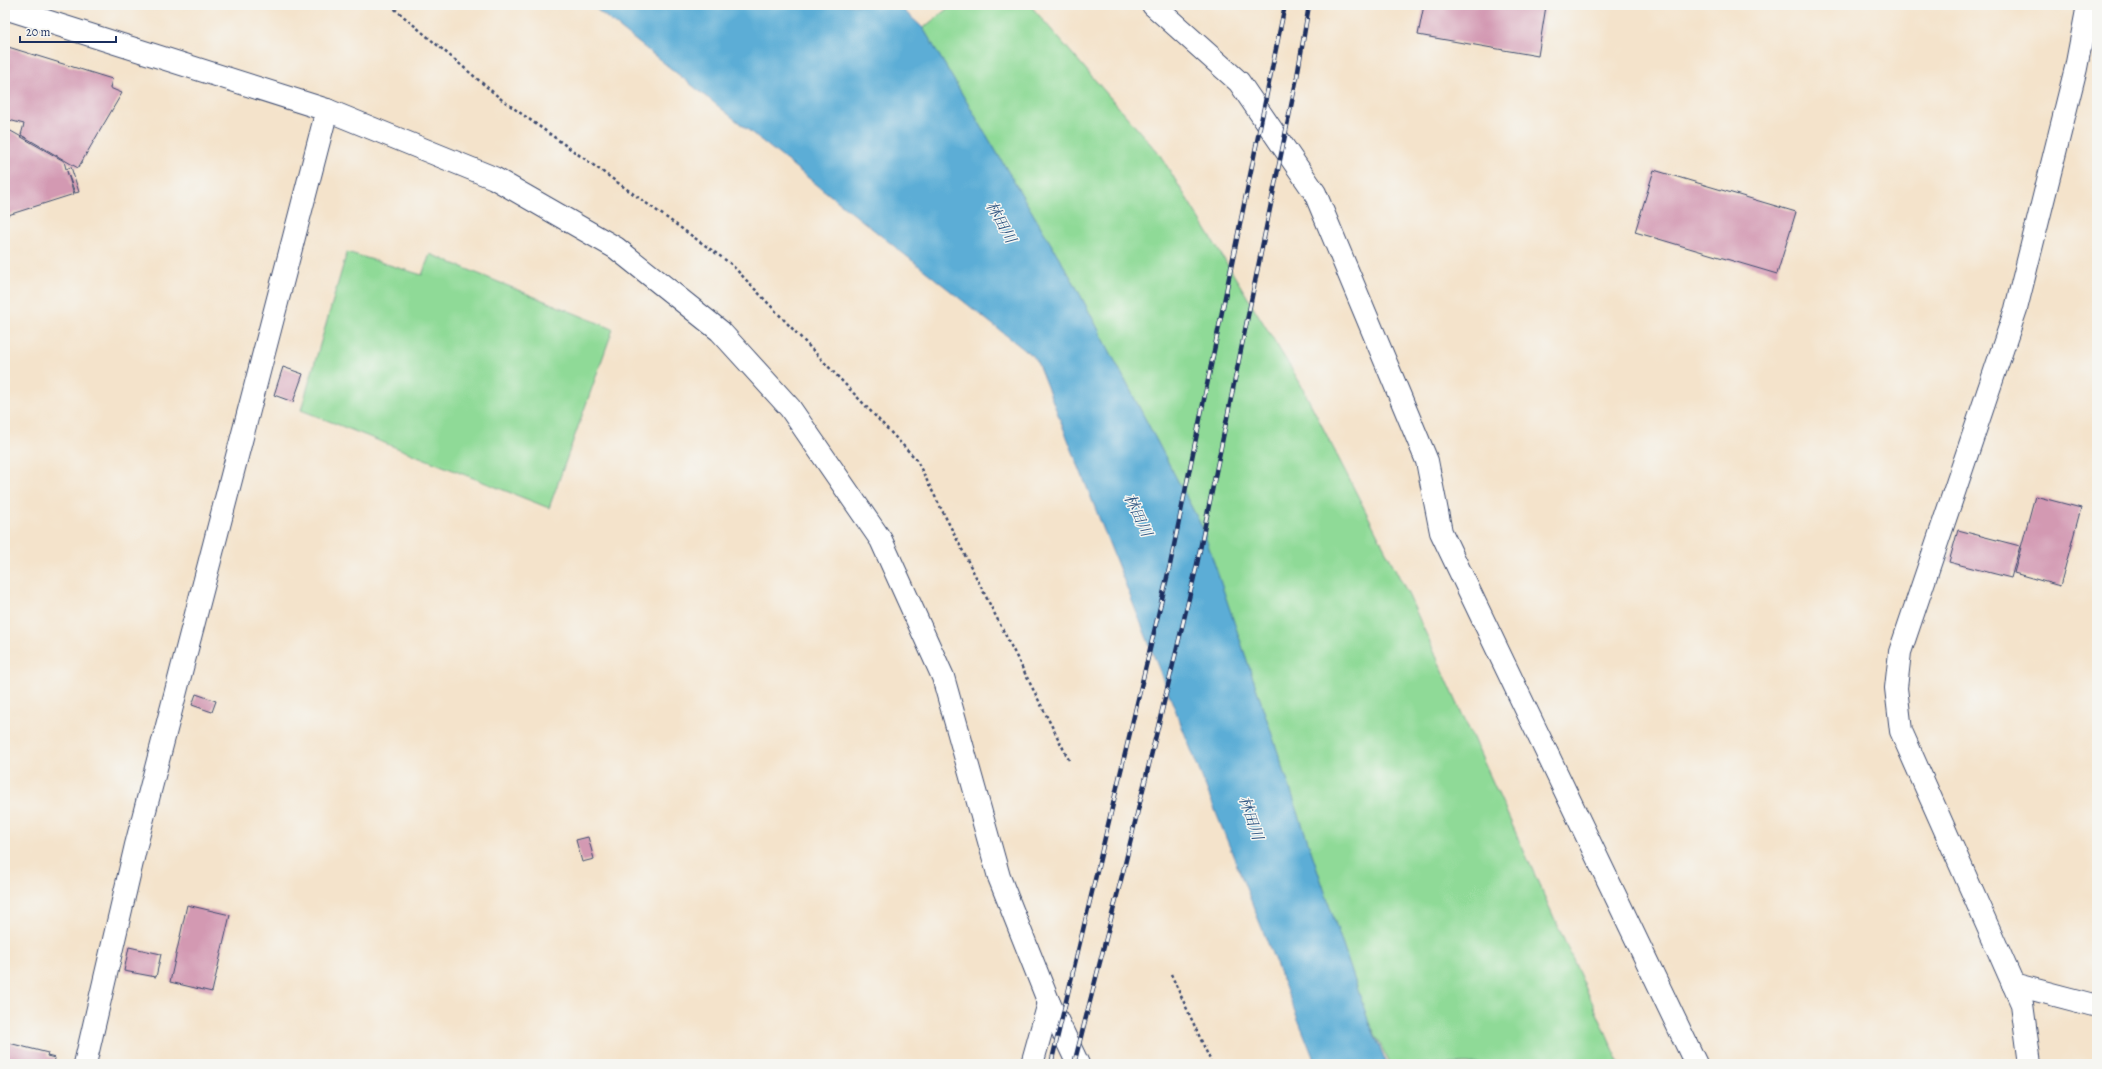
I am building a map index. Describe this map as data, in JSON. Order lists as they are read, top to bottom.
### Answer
{
  "water": ["林田川"],
  "scale_bar": "20 m"
}
